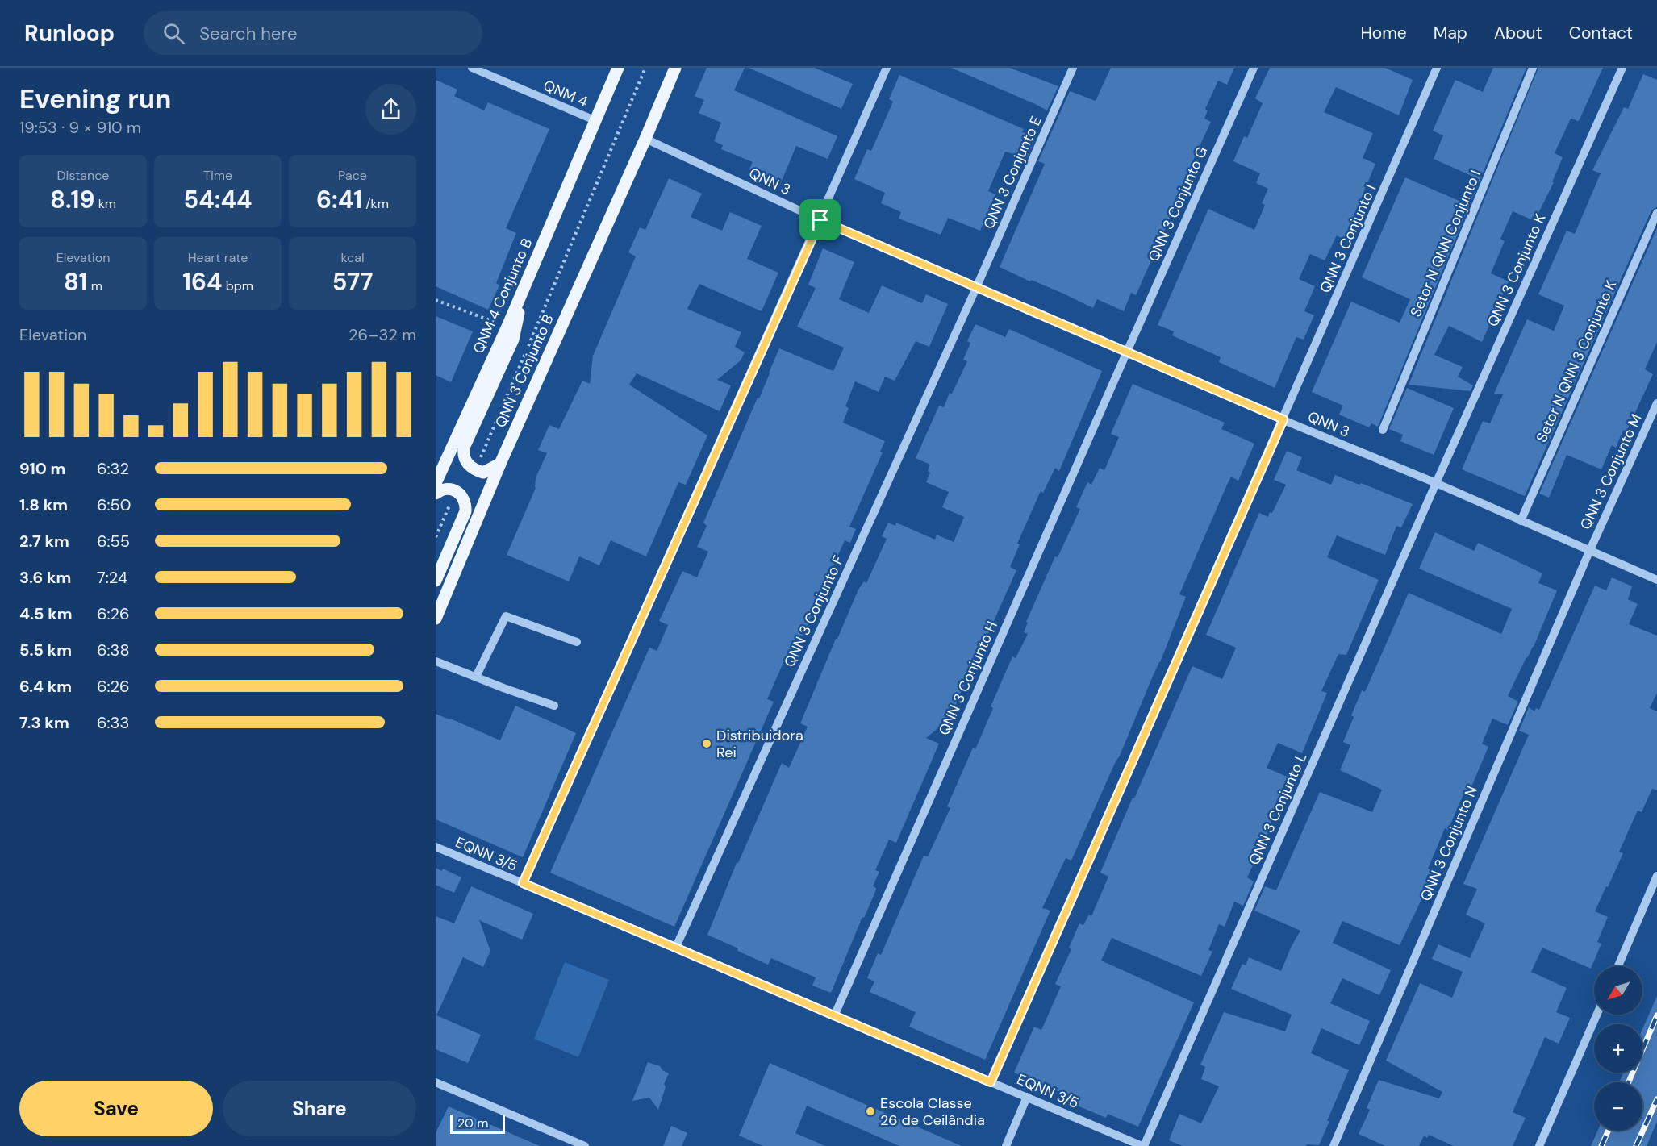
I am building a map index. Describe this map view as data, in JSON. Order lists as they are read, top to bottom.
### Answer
{
  "streets": {
    "main road": ["QNM 4 Conjunto B", "QNN 3 Conjunto B"],
    "street": [
      "QNM 4",
      "QNN 3 Conjunto E",
      "QNN 3",
      "QNN 3 Conjunto G",
      "QNN 3 Conjunto I",
      "Setor N QNN Conjunto I",
      "QNN 3 Conjunto K",
      "Setor N QNN 3 Conjunto K",
      "QNN 3 Conjunto M",
      "QNN 3 Conjunto F",
      "QNN 3 Conjunto H",
      "QNN 3 Conjunto L",
      "QNN 3 Conjunto N",
      "EQNN 3/5"
    ]
  },
  "crossings": [
    ["QNM 4", "QNM 4 Conjunto B"],
    ["QNN 3 Conjunto E", "QNN 3"],
    ["QNN 3 Conjunto E", "QNN 3 Conjunto F"],
    ["QNN 3", "QNN 3 Conjunto G"],
    ["QNN 3", "QNN 3 Conjunto I"],
    ["QNN 3", "QNN 3 Conjunto K"],
    ["QNN 3", "Setor N QNN 3 Conjunto K"],
    ["QNN 3", "QNN 3 Conjunto B"],
    ["QNN 3", "QNN 3 Conjunto M"],
    ["QNN 3", "QNN 3 Conjunto F"],
    ["QNN 3", "QNN 3 Conjunto H"],
    ["QNN 3", "QNN 3 Conjunto L"],
    ["QNN 3", "QNN 3 Conjunto N"],
    ["QNN 3 Conjunto G", "QNN 3 Conjunto H"],
    ["QNN 3 Conjunto I", "EQNN 3/5"],
    ["QNN 3 Conjunto K", "QNN 3 Conjunto L"],
    ["QNN 3 Conjunto M", "QNN 3 Conjunto N"],
    ["QNN 3 Conjunto F", "EQNN 3/5"],
    ["QNN 3 Conjunto H", "EQNN 3/5"],
    ["QNN 3 Conjunto L", "EQNN 3/5"]
  ],
  "places": ["Distribuidora Rei", "Escola Classe 26 de Ceilândia"],
  "scale_bar": "20 m",
  "north": "bottom left",
  "page": {
    "header": "Runloop",
    "search": "Search here",
    "nav": [
      "Home",
      "Map",
      "About",
      "Contact"
    ],
    "heading": ["Evening run", "19:53 · 9 × 910 m"],
    "stats": [
      ["Distance", "8.19 km"],
      ["Time", "54:44"],
      ["Pace", "6:41 /km"],
      ["Elevation", "81 m"],
      ["Heart rate", "164 bpm"],
      ["kcal", "577"]
    ],
    "chart": ["Elevation", "26–32 m"],
    "list": [
      {
        "name": "910 m",
        "note": "6:32"
      },
      {
        "name": "1.8 km",
        "note": "6:50"
      },
      {
        "name": "2.7 km",
        "note": "6:55"
      },
      {
        "name": "3.6 km",
        "note": "7:24"
      },
      {
        "name": "4.5 km",
        "note": "6:26"
      },
      {
        "name": "5.5 km",
        "note": "6:38"
      },
      {
        "name": "6.4 km",
        "note": "6:26"
      },
      {
        "name": "7.3 km",
        "note": "6:33"
      }
    ],
    "map_buttons": ["+", "−"],
    "buttons": ["Save", "Share"],
    "scale": "20 m"
  }
}
